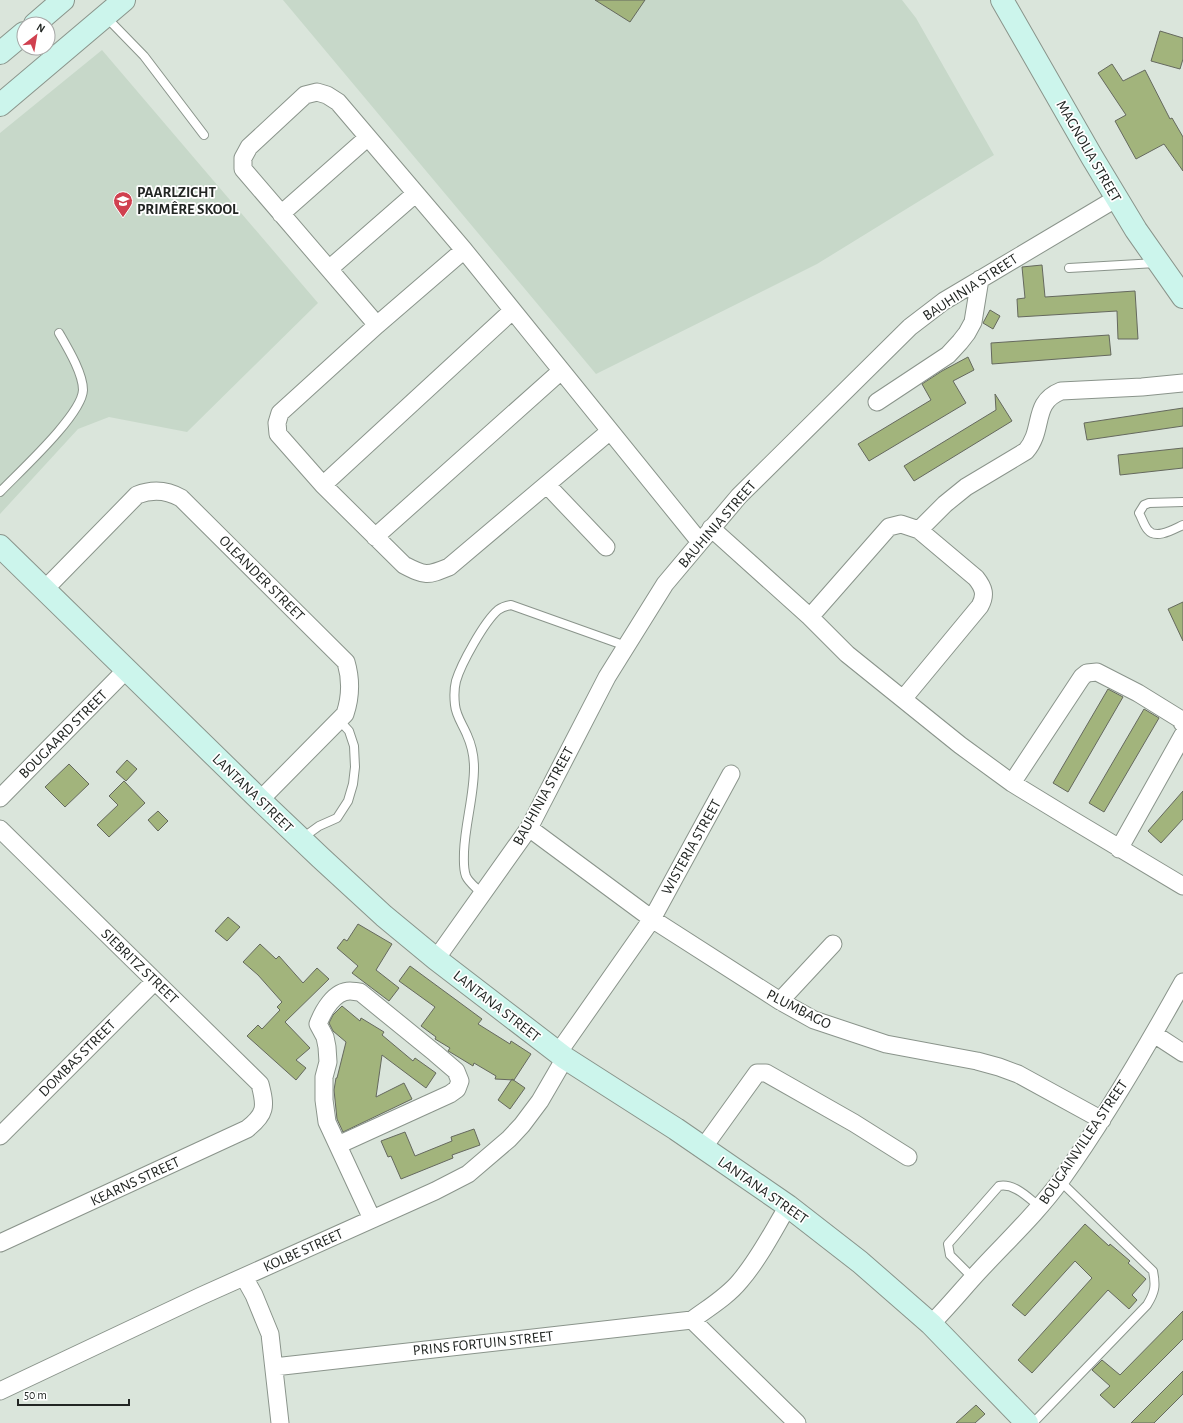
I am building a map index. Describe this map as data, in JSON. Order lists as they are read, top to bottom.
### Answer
{
  "streets": {
    "street": [
      "MAGNOLIA STREET",
      "BAUHINIA STREET",
      "OLEANDER STREET",
      "BOUGAARD STREET",
      "LANTANA STREET",
      "WISTERIA STREET",
      "SIEBRITZ STREET",
      "PLUMBAGO",
      "DOMBAS STREET",
      "BOUGAINVILLEA STREET",
      "KEARNS STREET",
      "KOLBE STREET",
      "PRINS FORTUIN STREET"
    ]
  },
  "crossings": [
    ["MAGNOLIA STREET", "BAUHINIA STREET"],
    ["BAUHINIA STREET", "LANTANA STREET"],
    ["BAUHINIA STREET", "PLUMBAGO"],
    ["OLEANDER STREET", "LANTANA STREET"],
    ["BOUGAARD STREET", "LANTANA STREET"],
    ["LANTANA STREET", "WISTERIA STREET"],
    ["LANTANA STREET", "BOUGAINVILLEA STREET"],
    ["LANTANA STREET", "KOLBE STREET"],
    ["WISTERIA STREET", "PLUMBAGO"],
    ["WISTERIA STREET", "KOLBE STREET"],
    ["SIEBRITZ STREET", "DOMBAS STREET"],
    ["SIEBRITZ STREET", "KEARNS STREET"],
    ["PLUMBAGO", "BOUGAINVILLEA STREET"]
  ],
  "places": {
    "school or university": ["PAARLZICHT PRIMÊRE SKOOL"]
  },
  "scale_bar": "50 m",
  "north": "top right"
}
